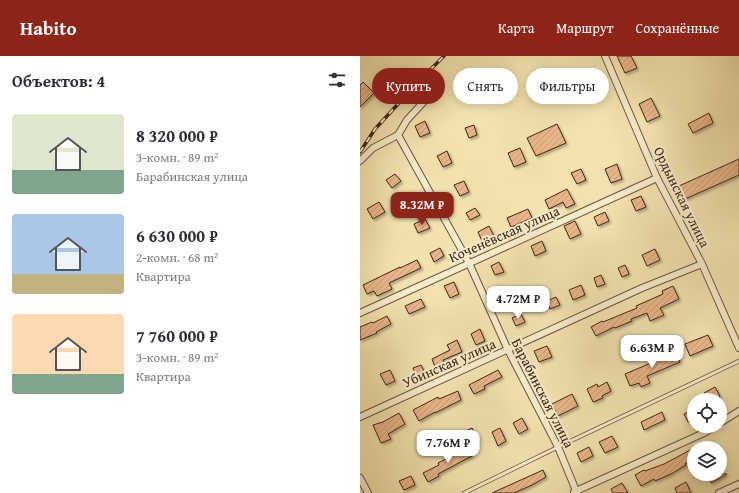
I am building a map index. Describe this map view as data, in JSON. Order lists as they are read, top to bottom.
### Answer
{
  "streets": {
    "street": [
      "Ордынская улица",
      "Коченёвская улица",
      "Убинская улица",
      "Барабинская улица"
    ]
  },
  "crossings": [
    ["Ордынская улица", "Коченёвская улица"],
    ["Ордынская улица", "Убинская улица"],
    ["Коченёвская улица", "Барабинская улица"],
    ["Убинская улица", "Барабинская улица"]
  ],
  "page": {
    "header": "Habito",
    "nav": ["Карта", "Маршрут", "Сохранённые"],
    "heading": "Объектов: 4",
    "chip": ["Купить", "Снять", "Фильтры"],
    "list": [
      {
        "name": "8 320 000 ₽",
        "note": "3-комн. · 89 m² · Барабинская улица"
      },
      {
        "name": "6 630 000 ₽",
        "note": "2-комн. · 68 m² · Квартира"
      },
      {
        "name": "7 760 000 ₽",
        "note": "3-комн. · 89 m² · Квартира"
      }
    ],
    "price": [
      "8.32M ₽",
      "4.72M ₽",
      "6.63M ₽",
      "7.76M ₽"
    ]
  }
}
